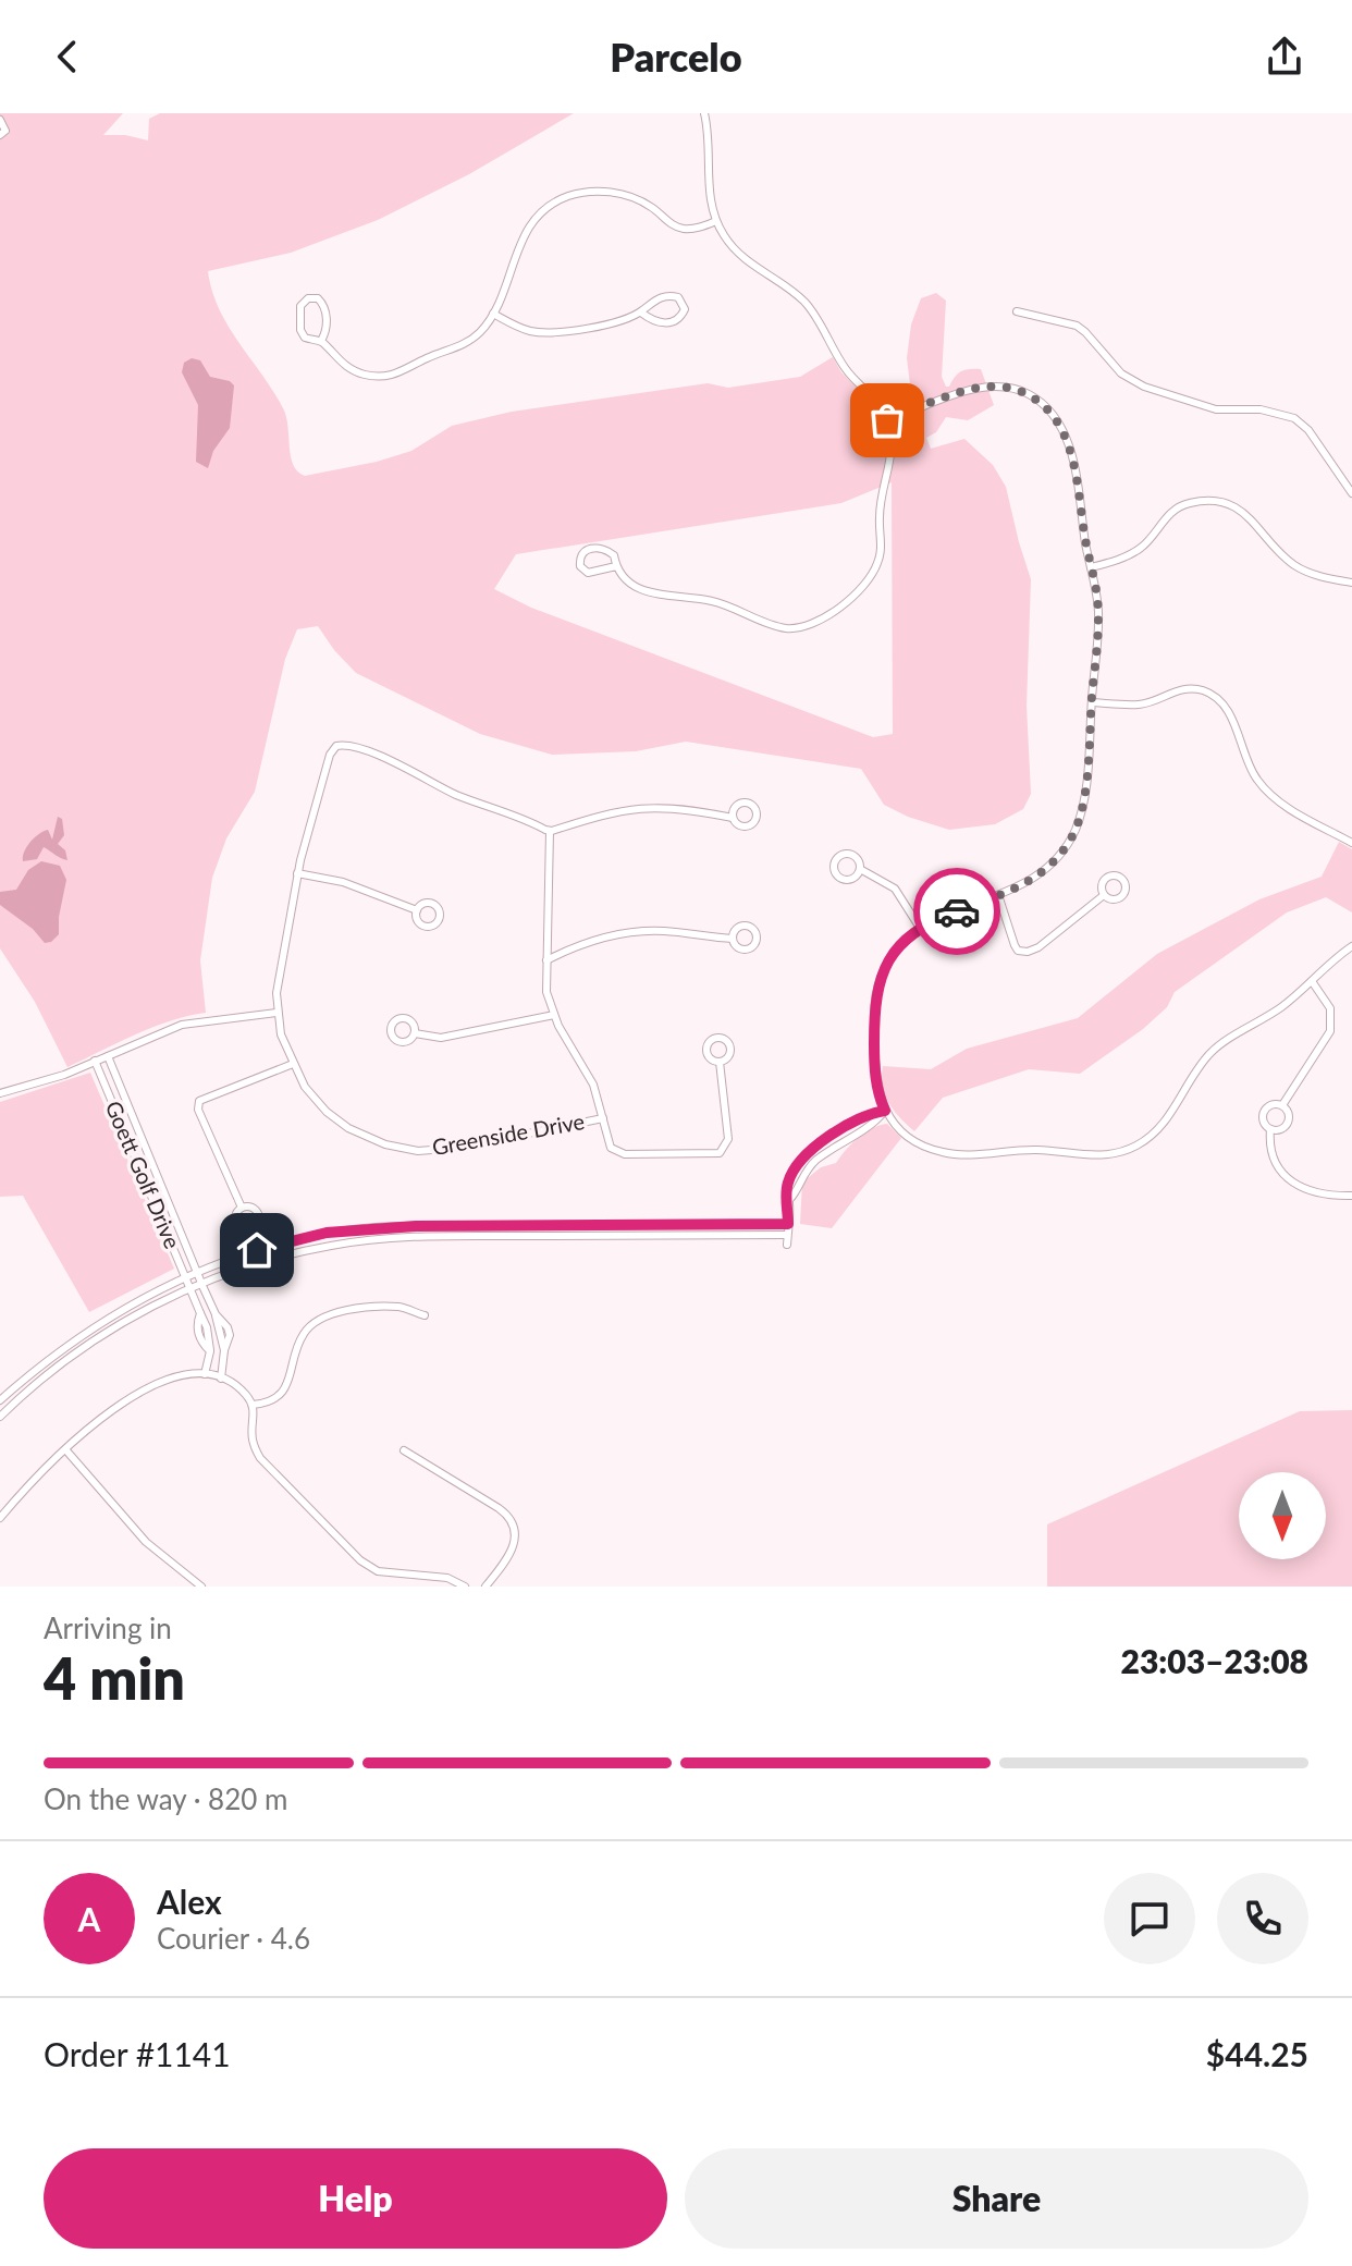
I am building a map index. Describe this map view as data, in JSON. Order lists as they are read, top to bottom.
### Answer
{
  "streets": {
    "street": ["Greenside Drive", "Goett Golf Drive"]
  },
  "north": "bottom",
  "page": {
    "header": "Parcelo",
    "heading": ["4 min", "Arriving in", "23:03–23:08"],
    "panel": [
      "Alex",
      "Courier · 4.6",
      "Order #1141",
      "$44.25"
    ],
    "bar": "On the way · 820 m",
    "round": "A",
    "buttons": ["Help", "Share"]
  }
}
